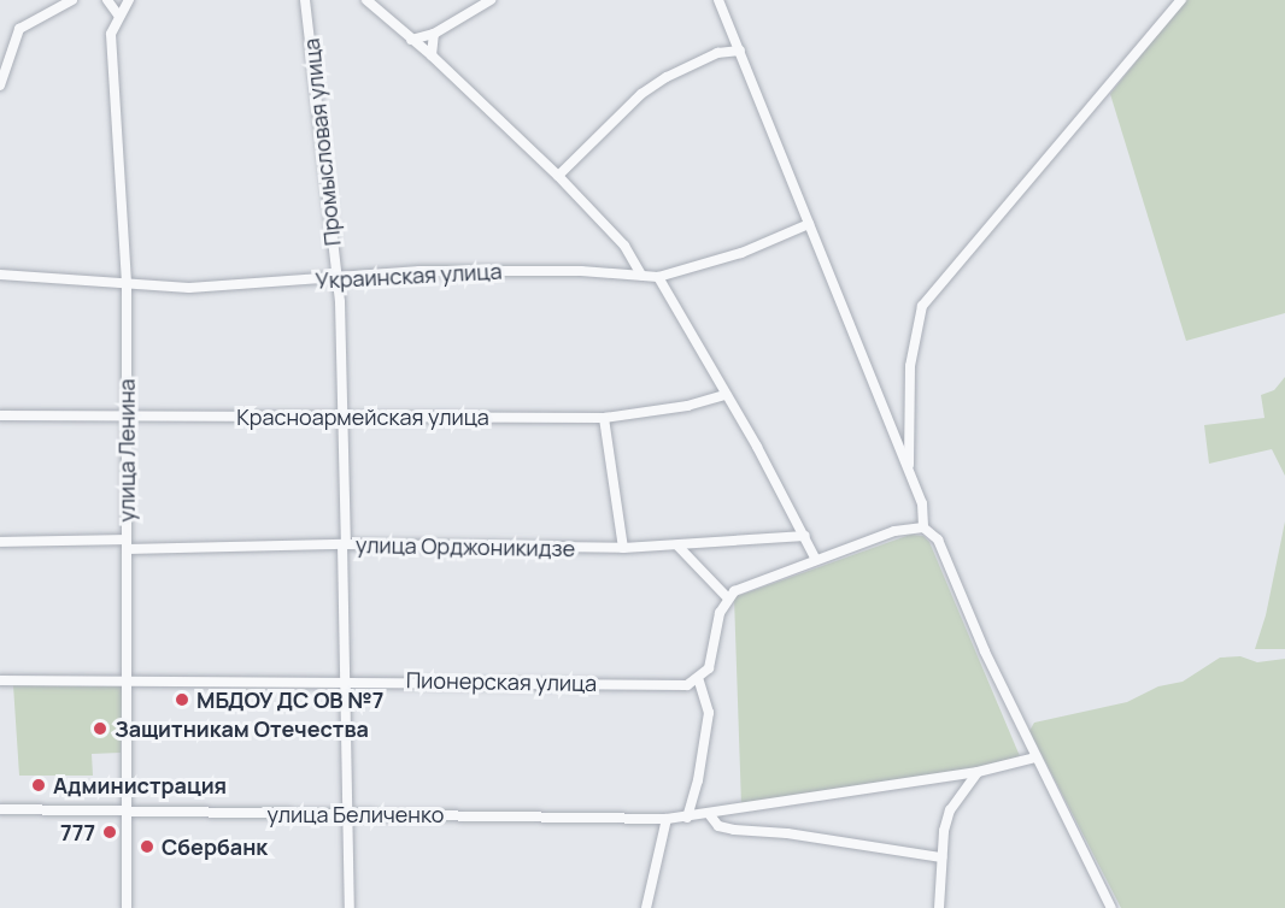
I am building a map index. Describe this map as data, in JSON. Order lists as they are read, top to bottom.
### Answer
{
  "streets": {
    "street": [
      "Промысловая улица",
      "Украинская улица",
      "Красноармейская улица",
      "улица Ленина",
      "улица Орджоникидзе",
      "Пионерская улица",
      "улица Беличенко"
    ]
  },
  "crossings": [
    ["Промысловая улица", "Украинская улица"],
    ["Промысловая улица", "Красноармейская улица"],
    ["Промысловая улица", "улица Орджоникидзе"],
    ["Промысловая улица", "Пионерская улица"],
    ["Промысловая улица", "улица Беличенко"],
    ["Украинская улица", "улица Ленина"],
    ["Красноармейская улица", "улица Ленина"],
    ["улица Ленина", "улица Орджоникидзе"],
    ["улица Ленина", "Пионерская улица"],
    ["улица Ленина", "улица Беличенко"]
  ],
  "places": [
    "МБДОУ ДС ОВ №7",
    "Защитникам Отечества",
    "Администрация",
    "777",
    "Сбербанк"
  ]
}
